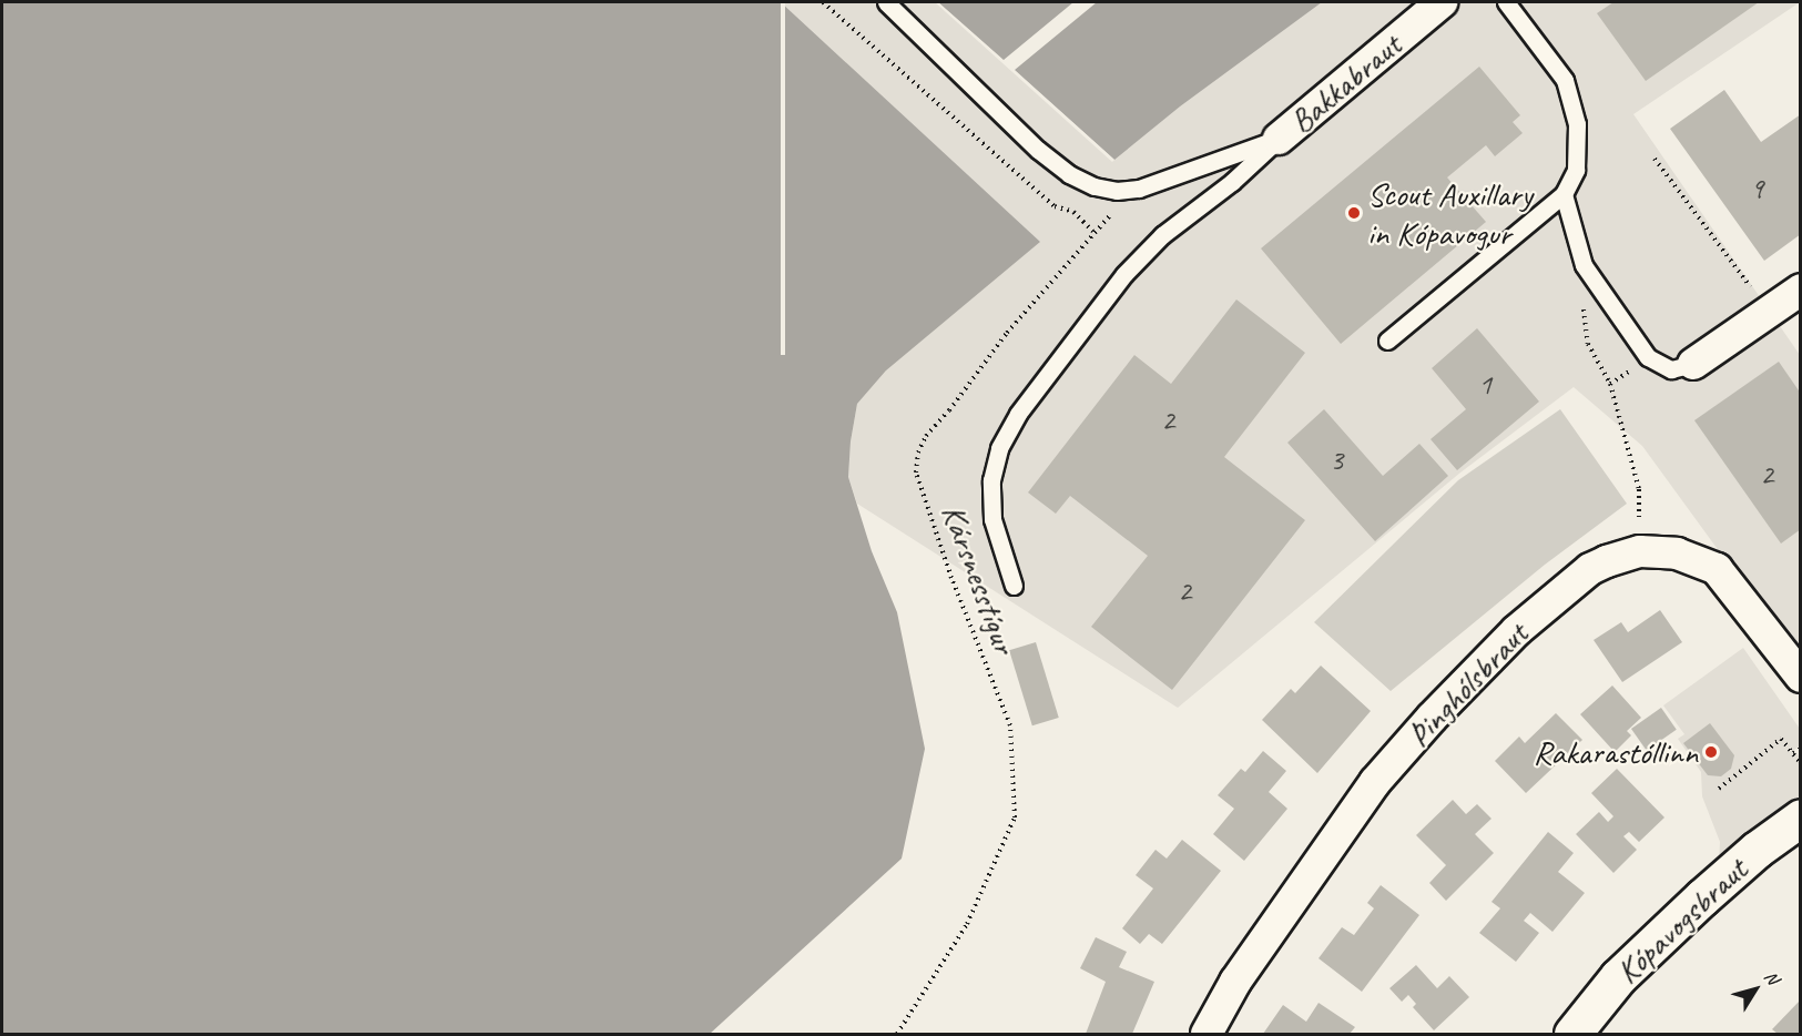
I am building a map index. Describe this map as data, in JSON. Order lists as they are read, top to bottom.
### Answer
{
  "streets": {
    "street": ["Bakkabraut", "Þinghólsbraut", "Kópavogsbraut"],
    "path": ["Kársnesstígur"]
  },
  "places": ["Scout Auxillary in Kópavogur", "Rakarastóllinn"],
  "house_numbers": [
    "9",
    "1",
    "2",
    "3",
    "2",
    "2"
  ],
  "north": "top right"
}
